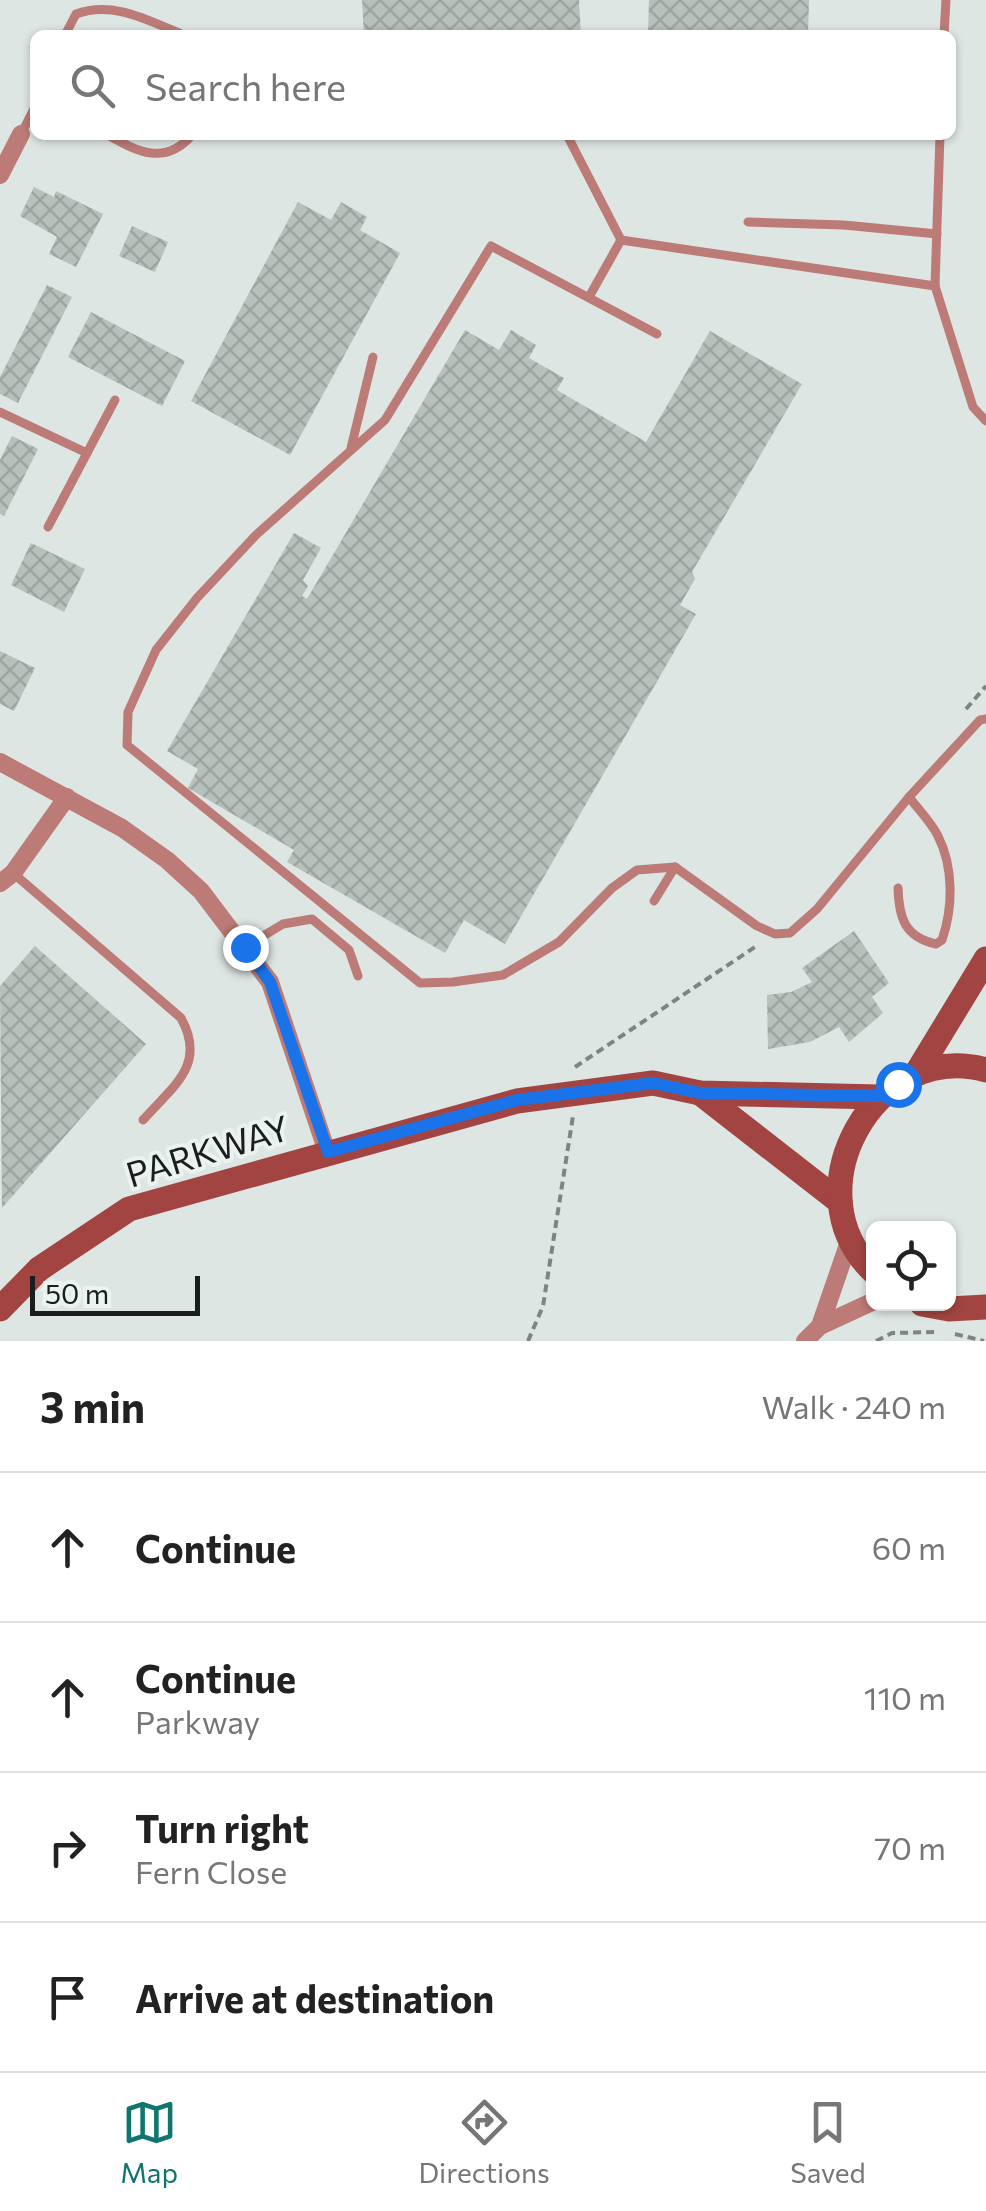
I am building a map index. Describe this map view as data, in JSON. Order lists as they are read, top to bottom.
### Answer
{
  "streets": {
    "street": ["PARKWAY"]
  },
  "scale_bar": "50 m",
  "page": {
    "search": "Search here",
    "scale": "50 m",
    "heading": ["3 min", "Walk · 240 m"],
    "list": [
      ["Continue", "60 m"],
      ["Continue", "Parkway", "110 m"],
      ["Turn right", "Fern Close", "70 m"],
      "Arrive at destination"
    ],
    "nav": ["Map", "Directions", "Saved"]
  }
}
